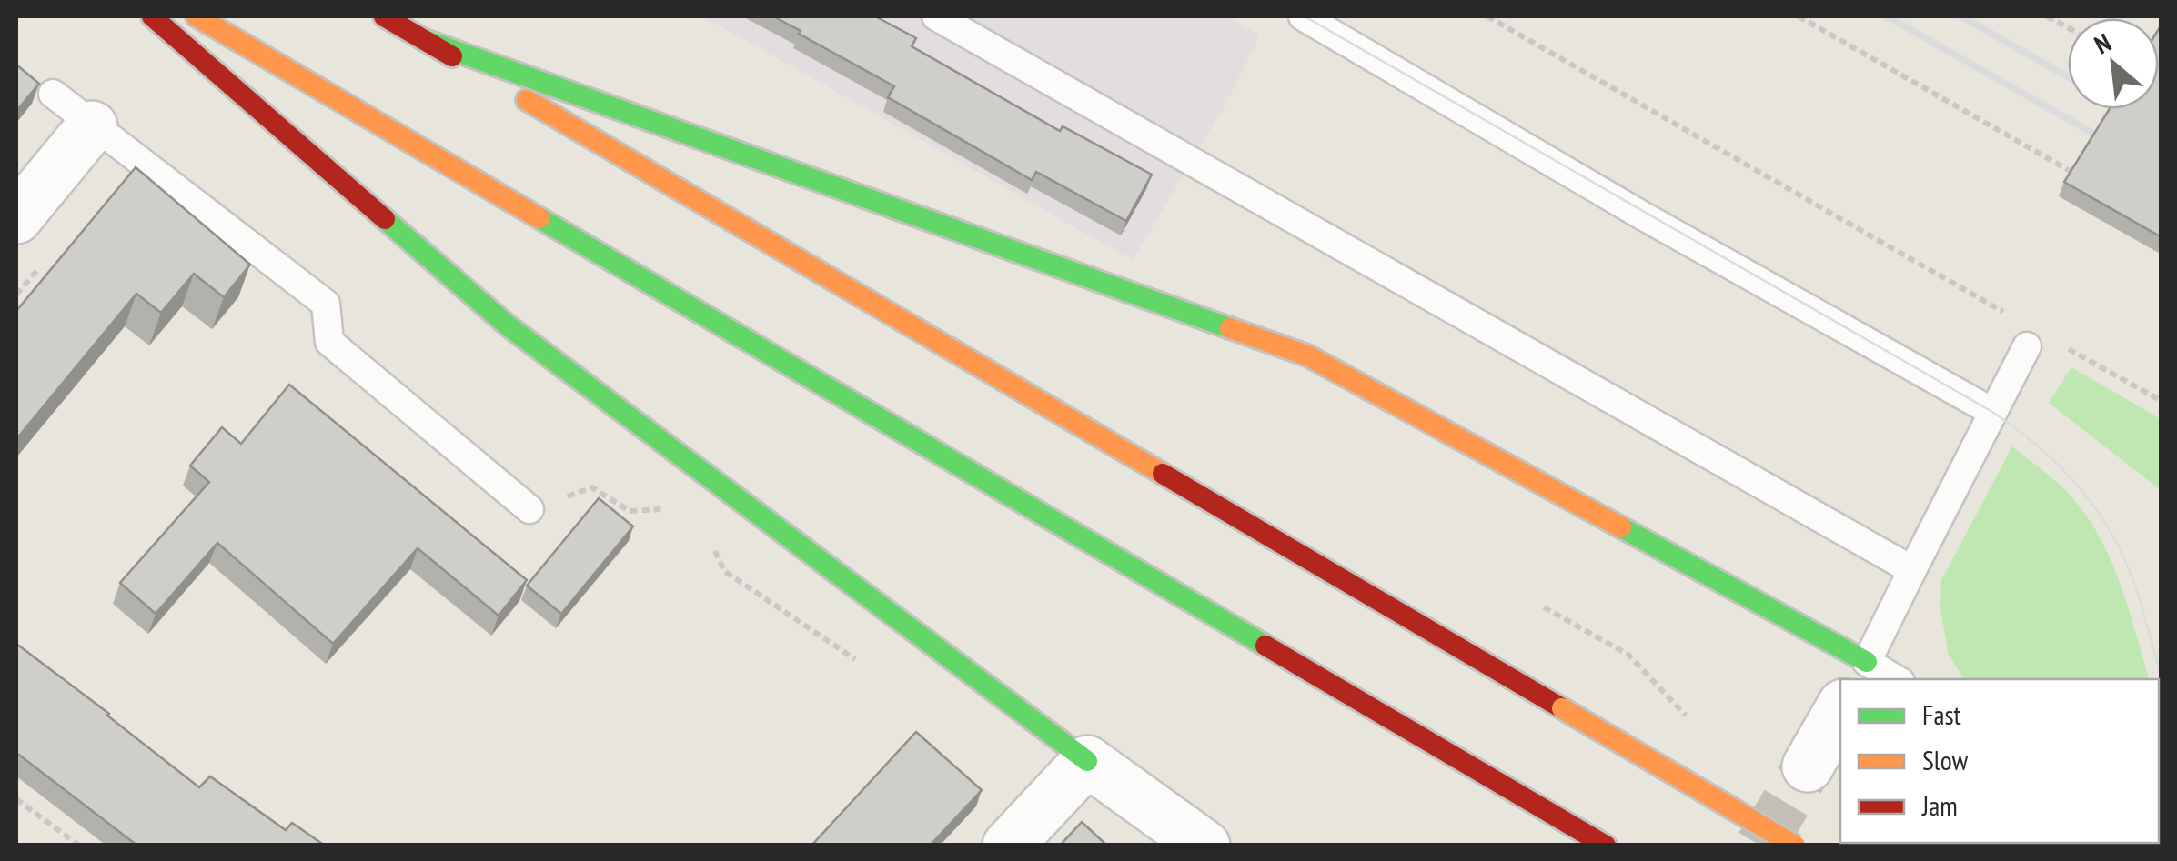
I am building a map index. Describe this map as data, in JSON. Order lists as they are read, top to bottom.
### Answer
{
  "legend": ["Fast", "Slow", "Jam"],
  "north": "top left"
}
